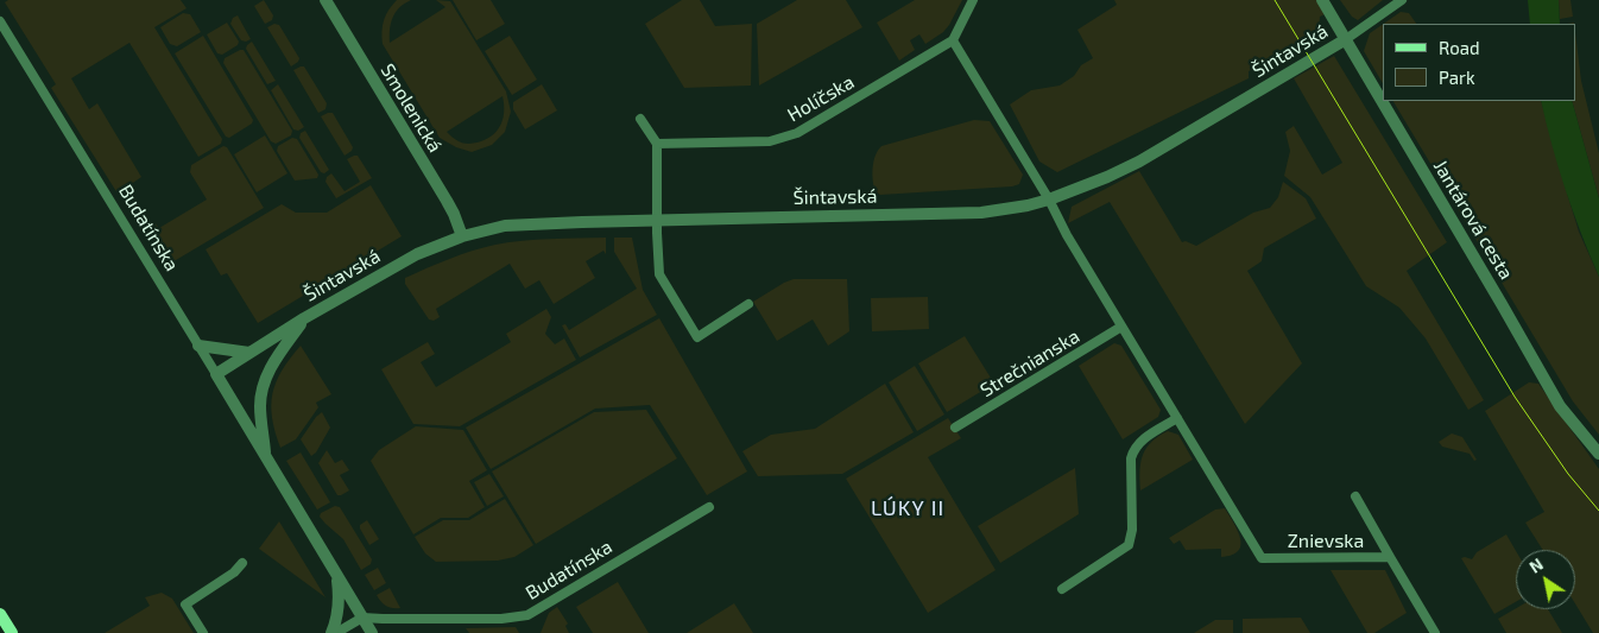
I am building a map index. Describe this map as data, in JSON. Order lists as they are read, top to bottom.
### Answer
{
  "streets": {
    "street": [
      "Šintavská",
      "Holíčska",
      "Smolenická",
      "Jantárová cesta",
      "Budatínska",
      "Strečnianska",
      "Znievska"
    ]
  },
  "crossings": [
    ["Šintavská", "Smolenická"],
    ["Šintavská", "Jantárová cesta"],
    ["Šintavská", "Budatínska"]
  ],
  "districts": ["LÚKY II"],
  "legend": ["Road", "Park"],
  "north": "top left"
}
